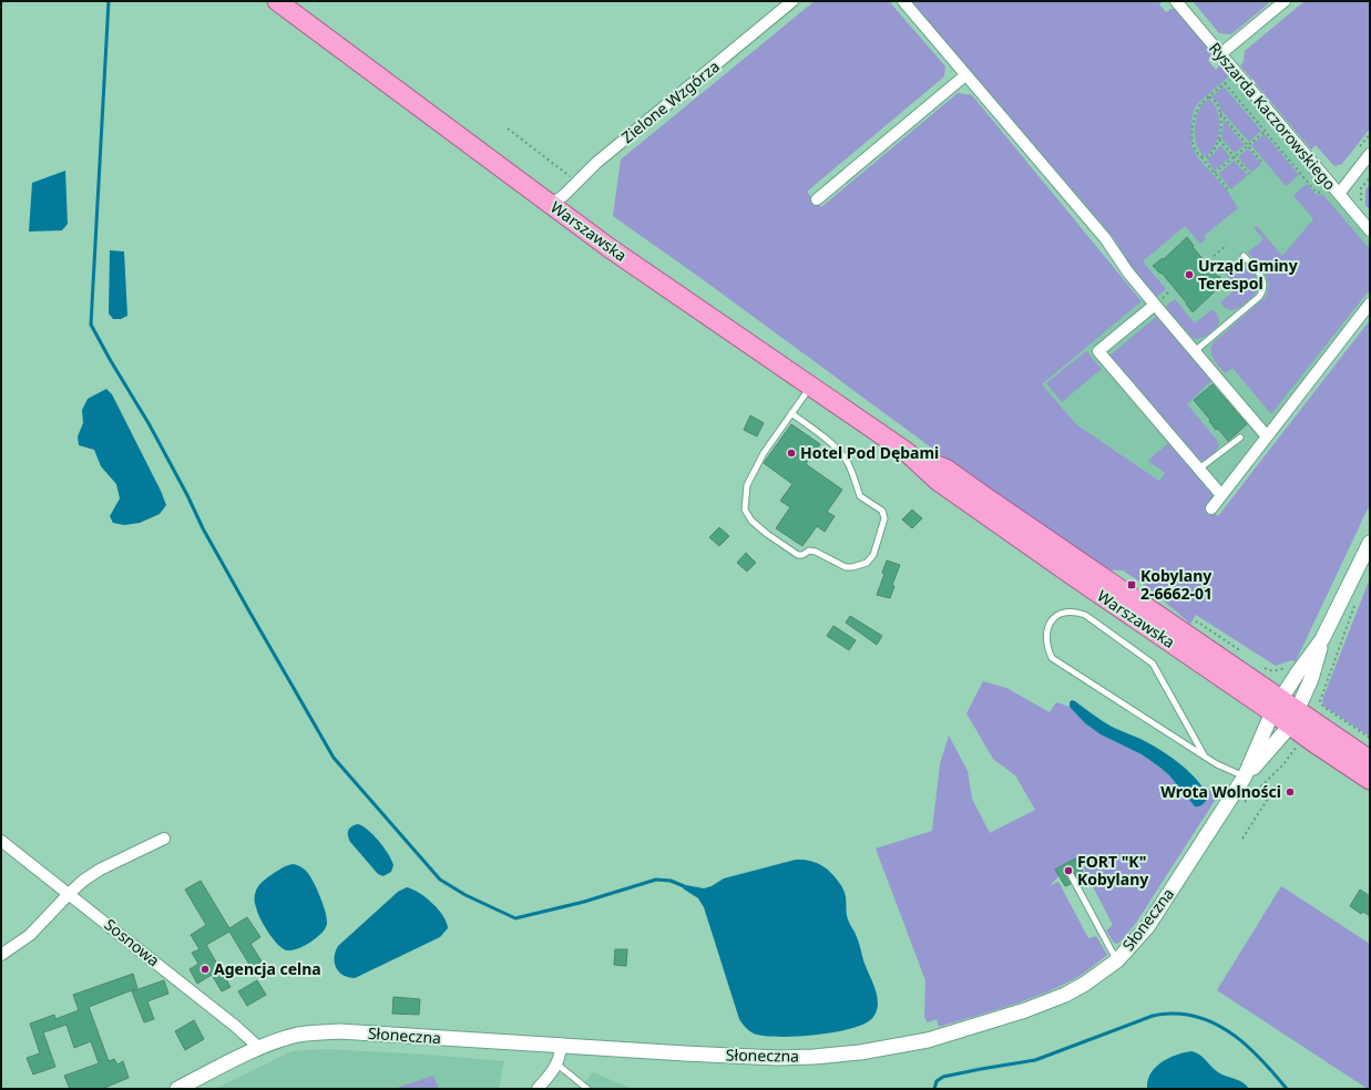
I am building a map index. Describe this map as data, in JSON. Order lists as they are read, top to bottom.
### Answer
{
  "streets": {
    "highway": ["Warszawska"],
    "street": [
      "Zielone Wzgórza",
      "Ryszarda Kaczorowskiego",
      "Słoneczna",
      "Sosnowa"
    ]
  },
  "crossings": [
    ["Zielone Wzgórza", "Warszawska"],
    ["Warszawska", "Słoneczna"],
    ["Słoneczna", "Sosnowa"]
  ],
  "places": {
    "other": [
      "Urząd Gminy Terespol",
      "Hotel Pod Dębami",
      "Wrota Wolności",
      "FORT \"K\" Kobylany",
      "Agencja celna"
    ],
    "transit": ["Kobylany 2-6662-01"]
  }
}
